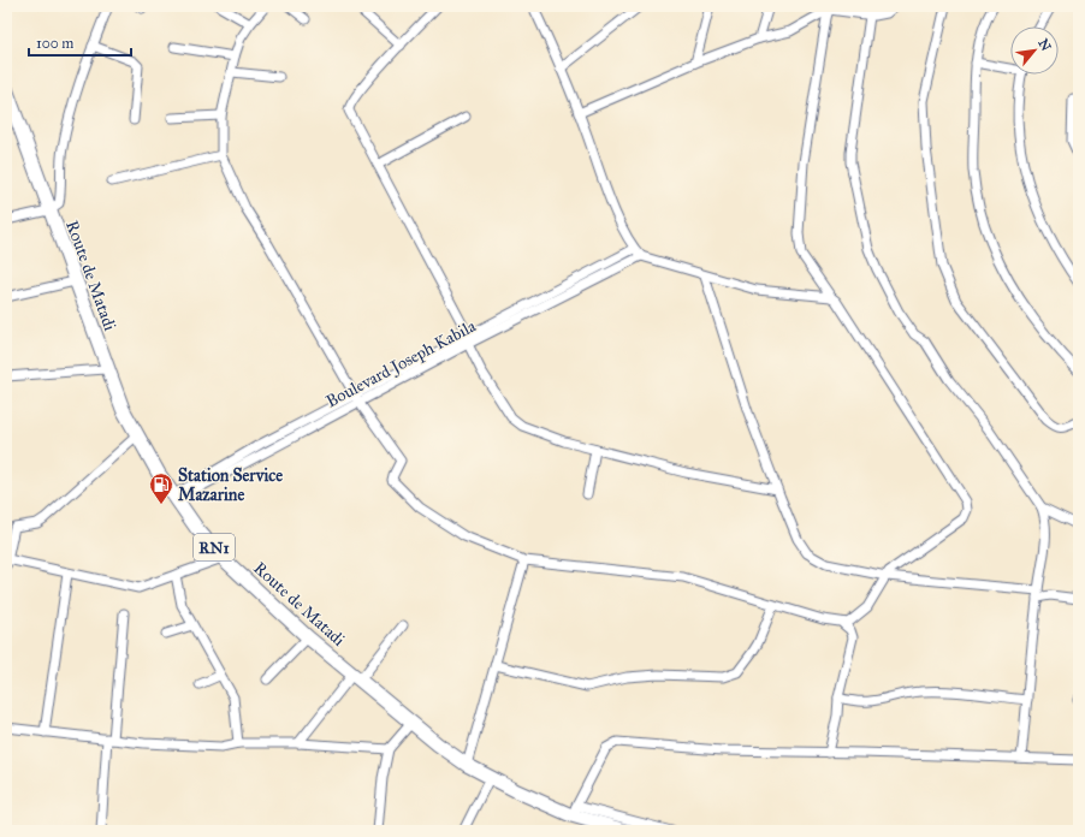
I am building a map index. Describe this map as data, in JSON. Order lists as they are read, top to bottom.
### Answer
{
  "streets": {
    "highway": ["Route de Matadi", "RN1"],
    "street": ["Boulevard Joseph Kabila"]
  },
  "crossings": [
    ["Route de Matadi", "Boulevard Joseph Kabila"]
  ],
  "places": {
    "fuel station": ["Station Service Mazarine"]
  },
  "scale_bar": "100 m",
  "north": "top right"
}
